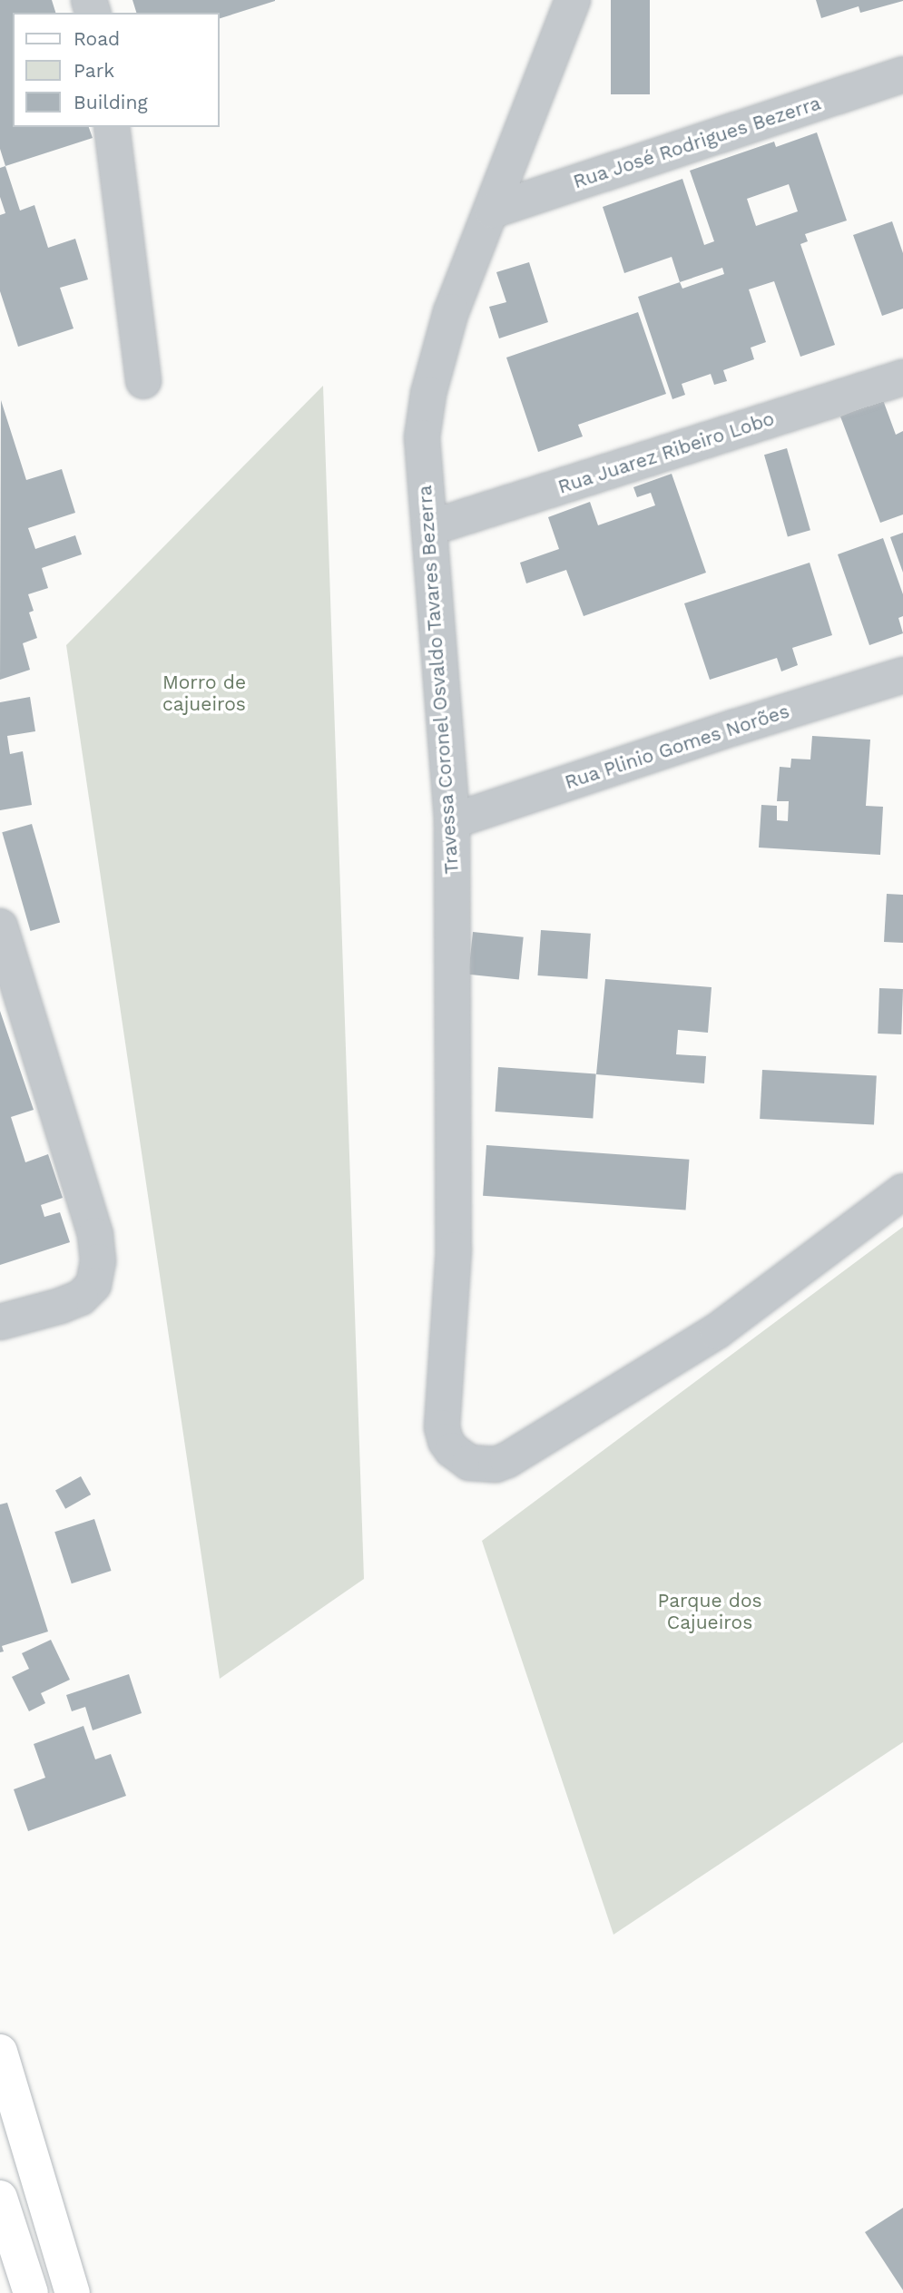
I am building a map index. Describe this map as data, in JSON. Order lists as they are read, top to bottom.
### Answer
{
  "streets": {
    "street": [
      "Rua José Rodrigues Bezerra",
      "Rua Juarez Ribeiro Lobo",
      "Travessa Coronel Osvaldo Tavares Bezerra",
      "Rua Plinio Gomes Norões"
    ]
  },
  "crossings": [
    ["Rua José Rodrigues Bezerra", "Travessa Coronel Osvaldo Tavares Bezerra"],
    ["Rua Juarez Ribeiro Lobo", "Travessa Coronel Osvaldo Tavares Bezerra"],
    ["Travessa Coronel Osvaldo Tavares Bezerra", "Rua Plinio Gomes Norões"]
  ],
  "parks": ["Morro de cajueiros", "Parque dos Cajueiros"],
  "legend": ["Road", "Park", "Building"]
}
